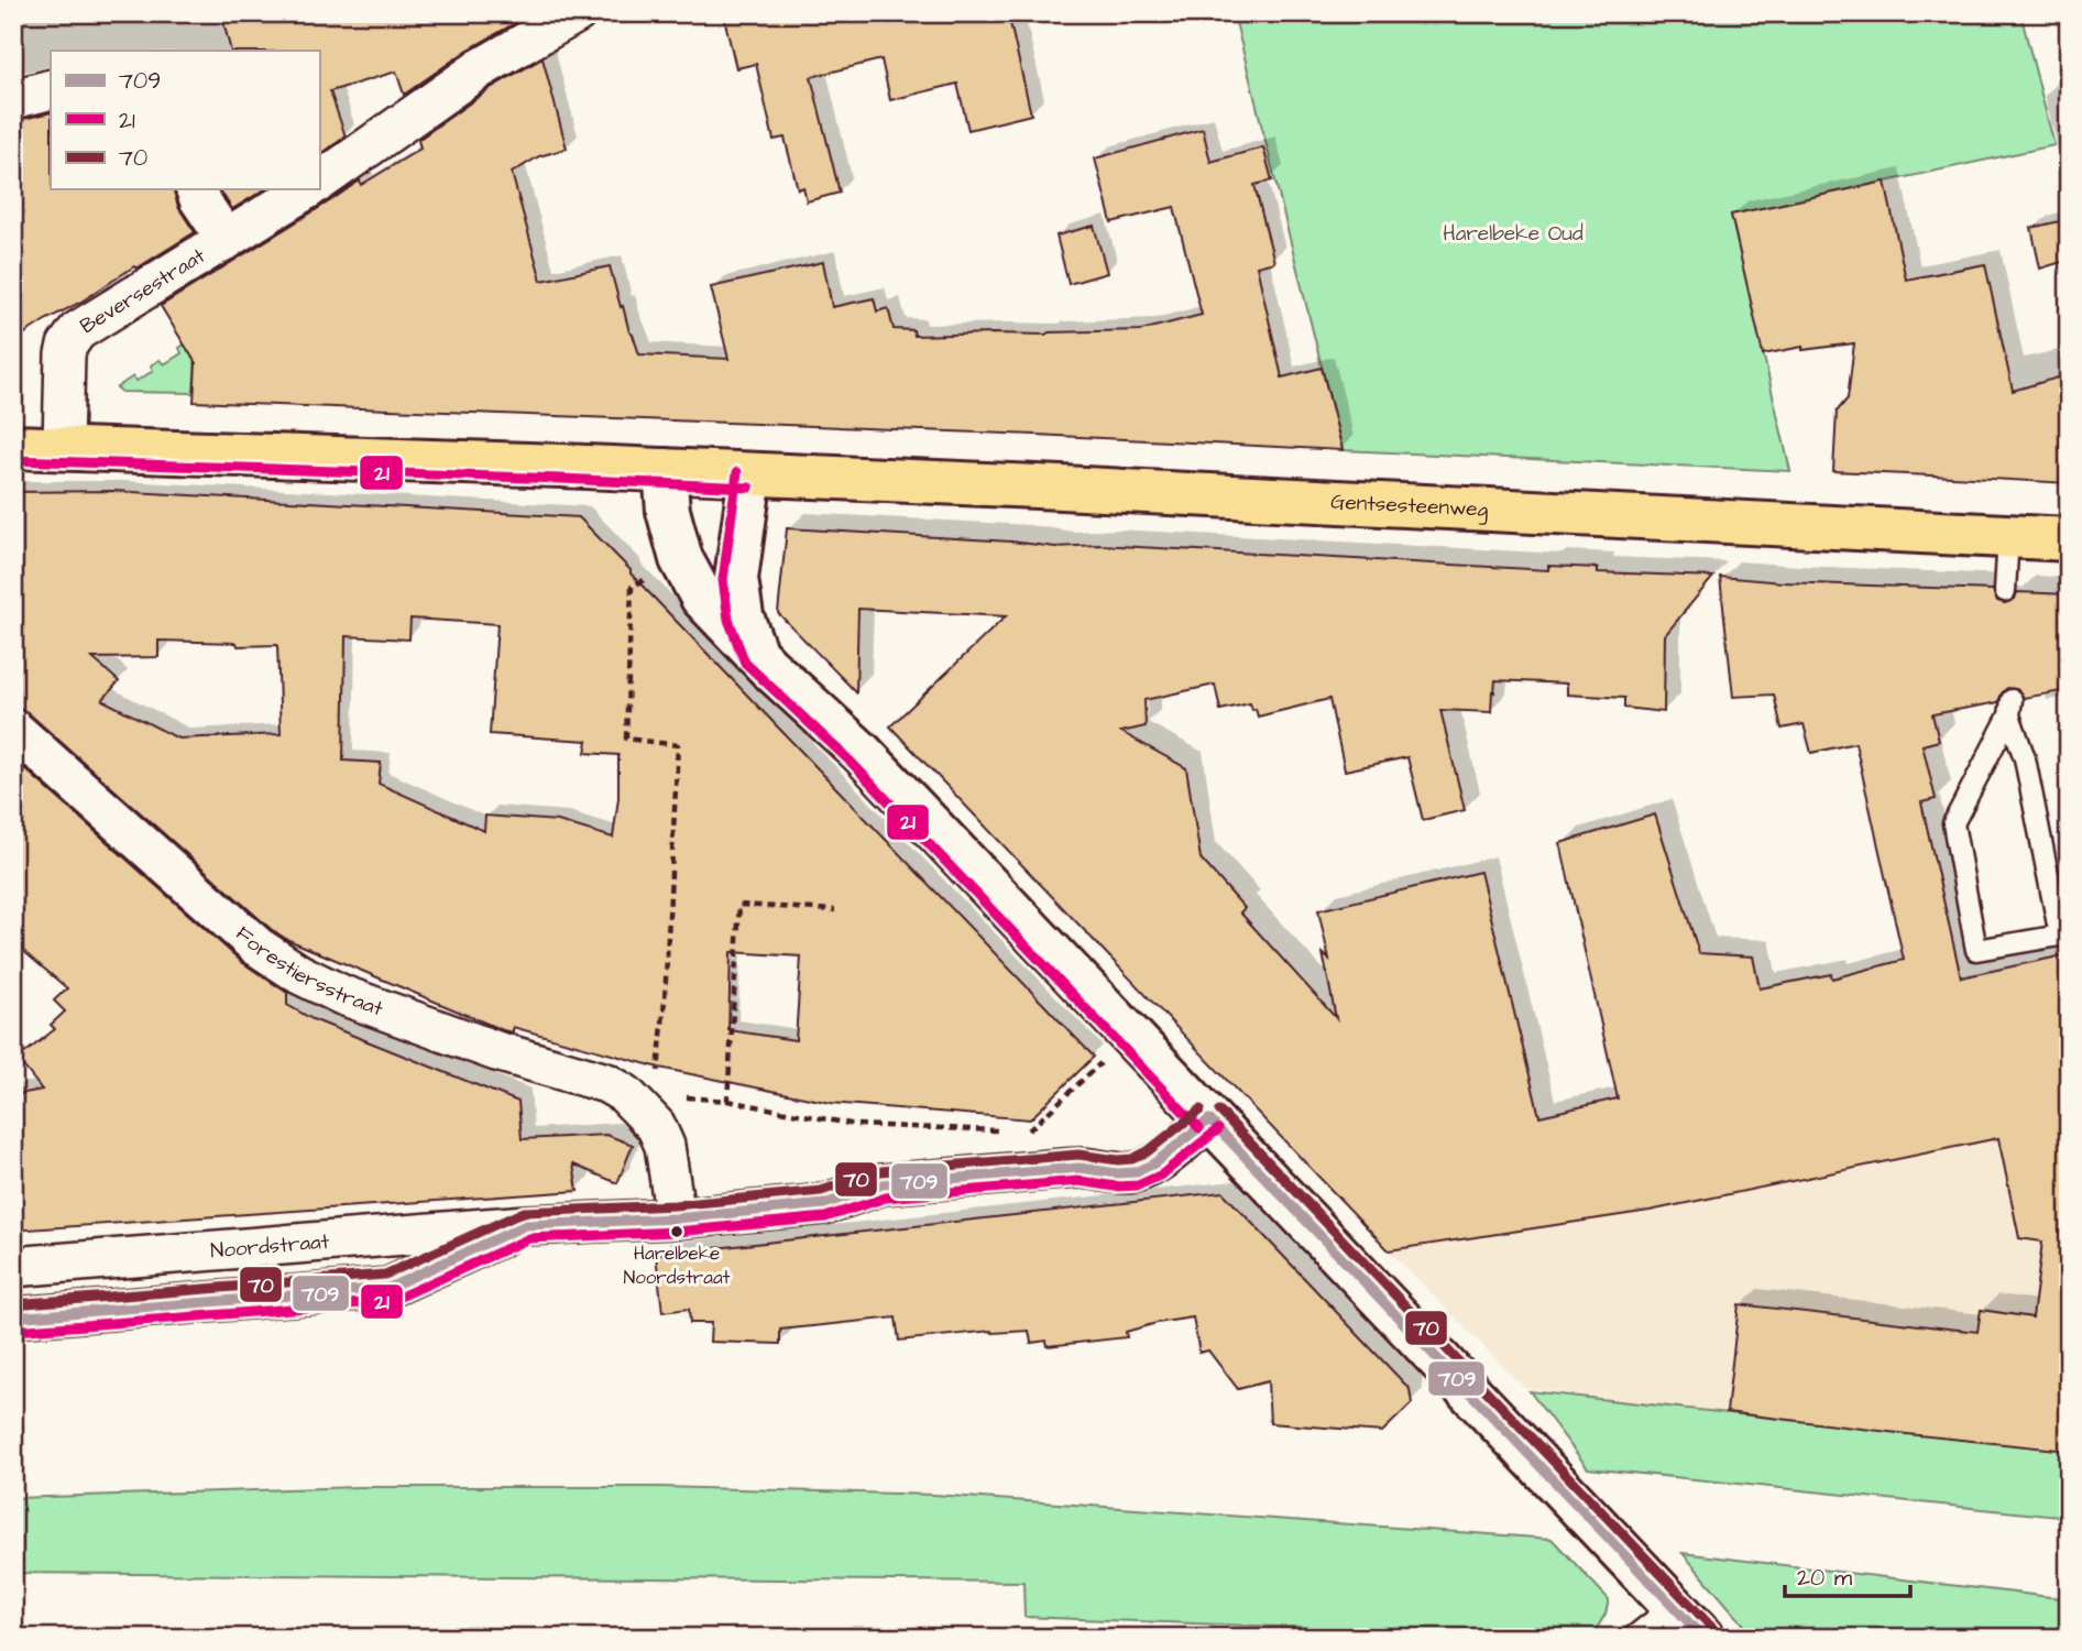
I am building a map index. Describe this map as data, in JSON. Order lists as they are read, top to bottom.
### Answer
{
  "streets": {
    "main road": ["Gentsesteenweg"],
    "street": ["Beversestraat", "Forestiersstraat", "Noordstraat"]
  },
  "crossings": [
    ["Beversestraat", "Gentsesteenweg"],
    ["Forestiersstraat", "Noordstraat"]
  ],
  "parks": ["Harelbeke Oud"],
  "places": ["Harelbeke Noordstraat"],
  "lines": ["transit line 21", "transit line 70", "transit line 709"],
  "legend": ["709", "21", "70"],
  "scale_bar": "20 m"
}
